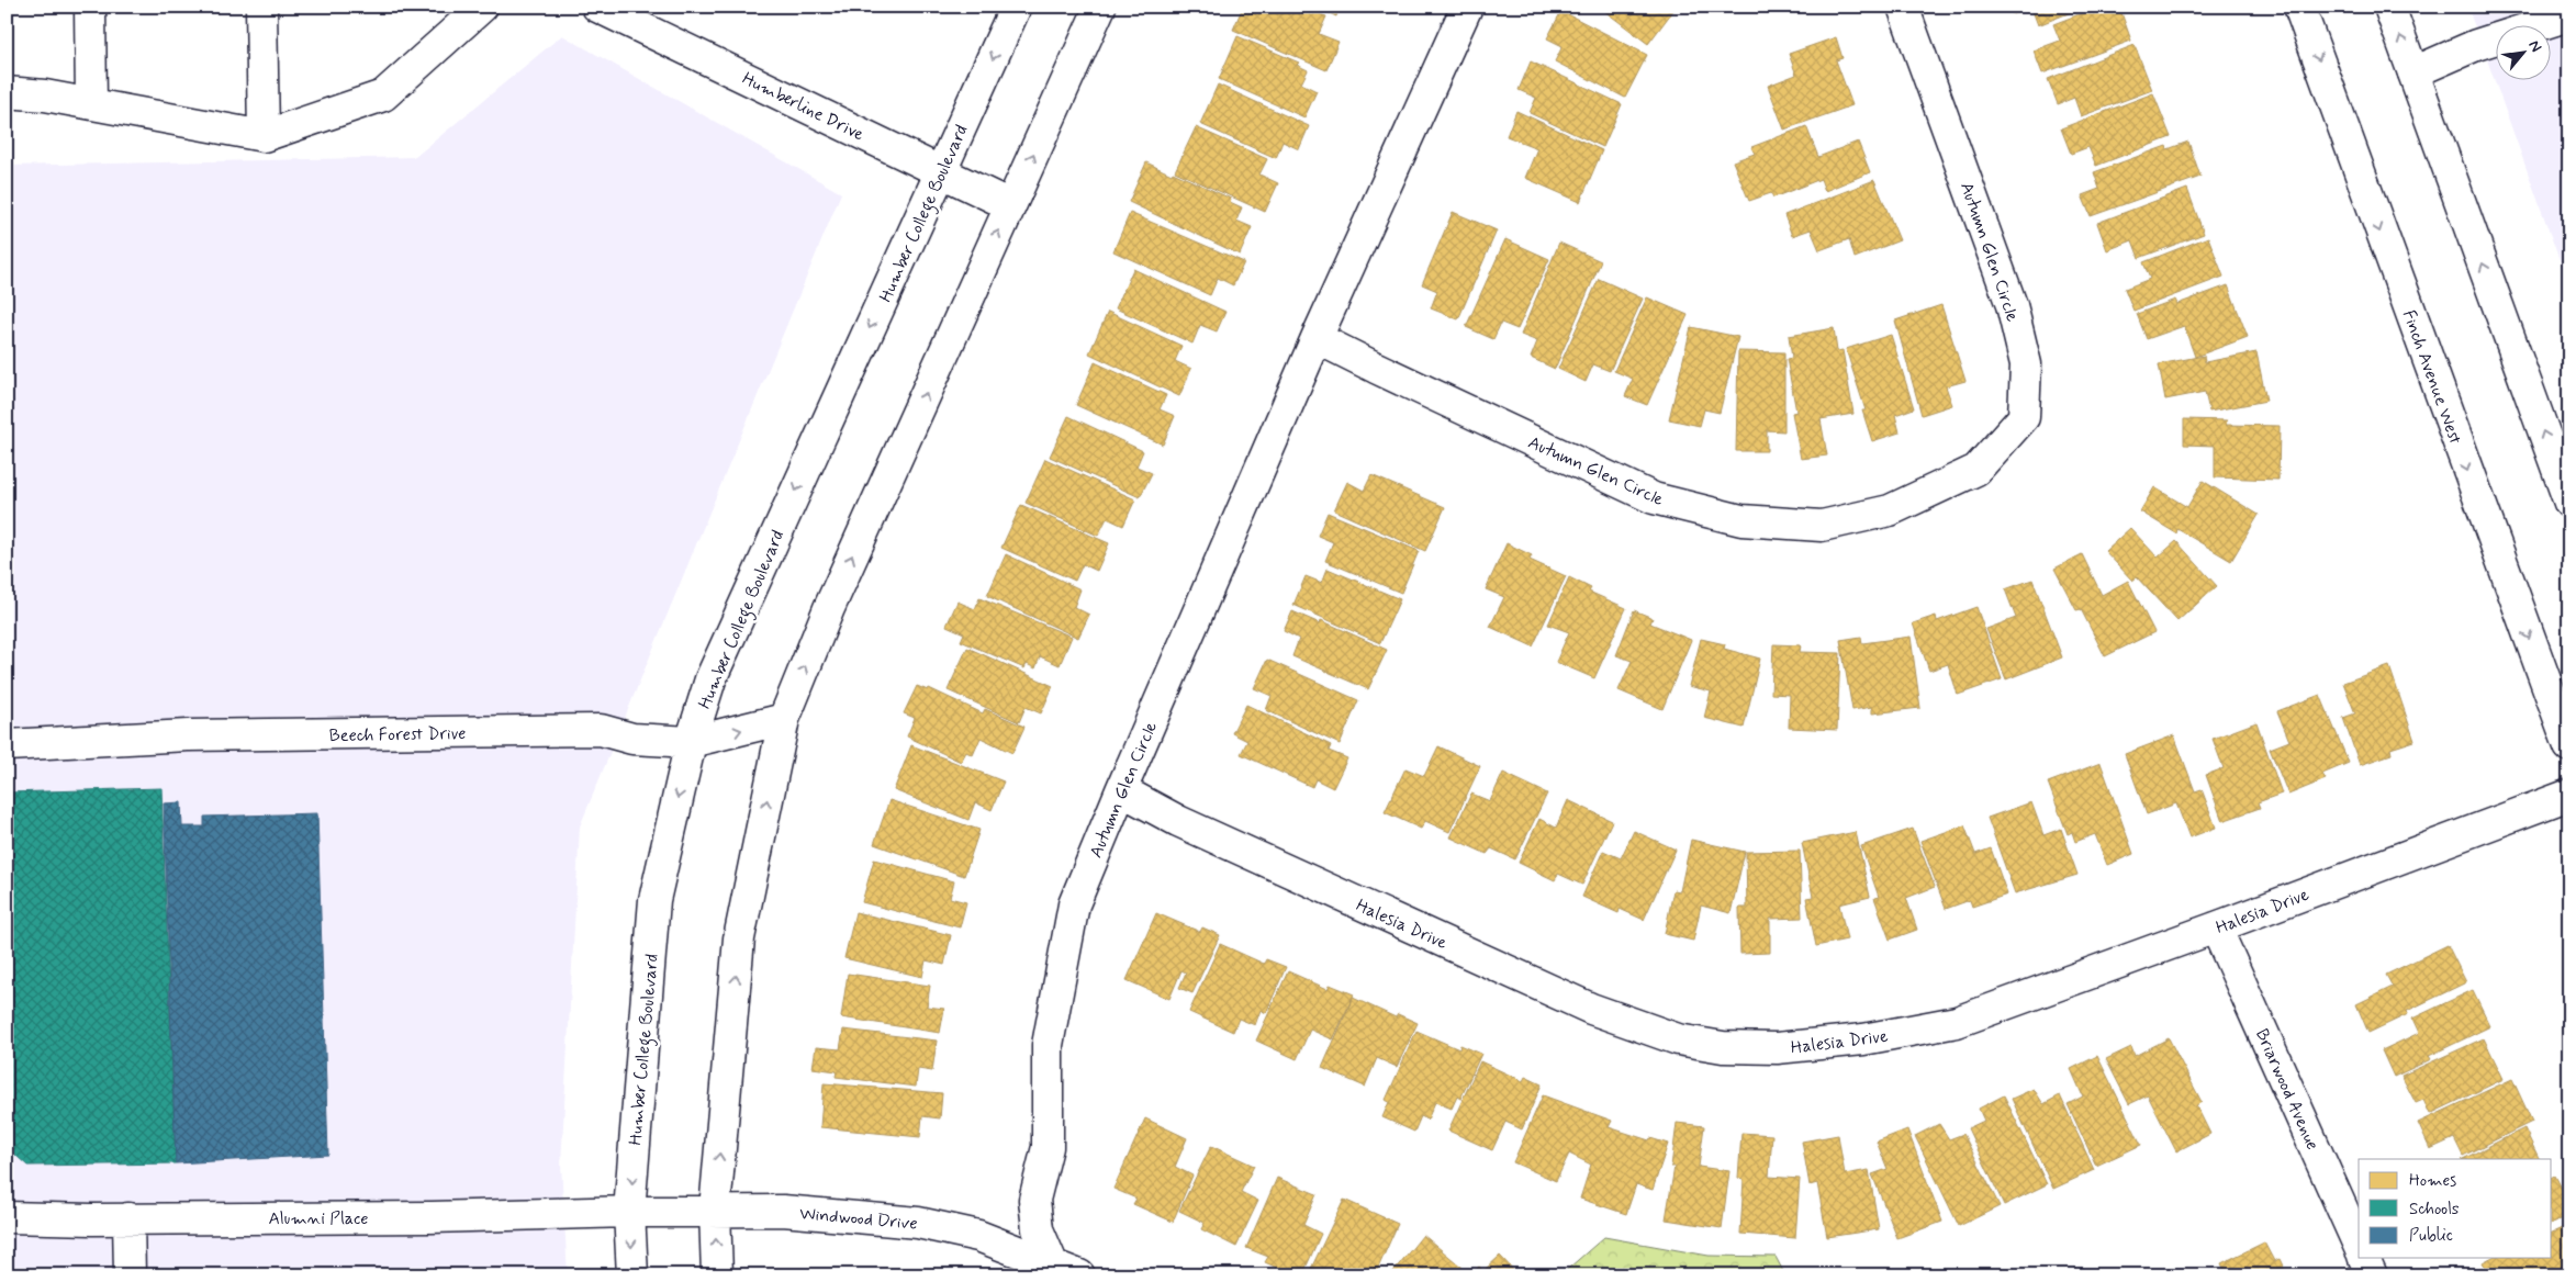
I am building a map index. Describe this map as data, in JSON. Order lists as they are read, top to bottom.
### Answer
{
  "streets": {
    "street": [
      "Humberline Drive",
      "Humber College Boulevard",
      "Autumn Glen Circle",
      "Finch Avenue West",
      "Beech Forest Drive",
      "Halesia Drive",
      "Briarwood Avenue",
      "Alumni Place",
      "Windwood Drive"
    ]
  },
  "crossings": [
    ["Humberline Drive", "Humber College Boulevard"],
    ["Humber College Boulevard", "Beech Forest Drive"],
    ["Humber College Boulevard", "Alumni Place"],
    ["Humber College Boulevard", "Windwood Drive"],
    ["Autumn Glen Circle", "Halesia Drive"],
    ["Autumn Glen Circle", "Windwood Drive"],
    ["Halesia Drive", "Briarwood Avenue"],
    ["Alumni Place", "Windwood Drive"]
  ],
  "legend": ["Homes", "Schools", "Public"],
  "north": "top right"
}
